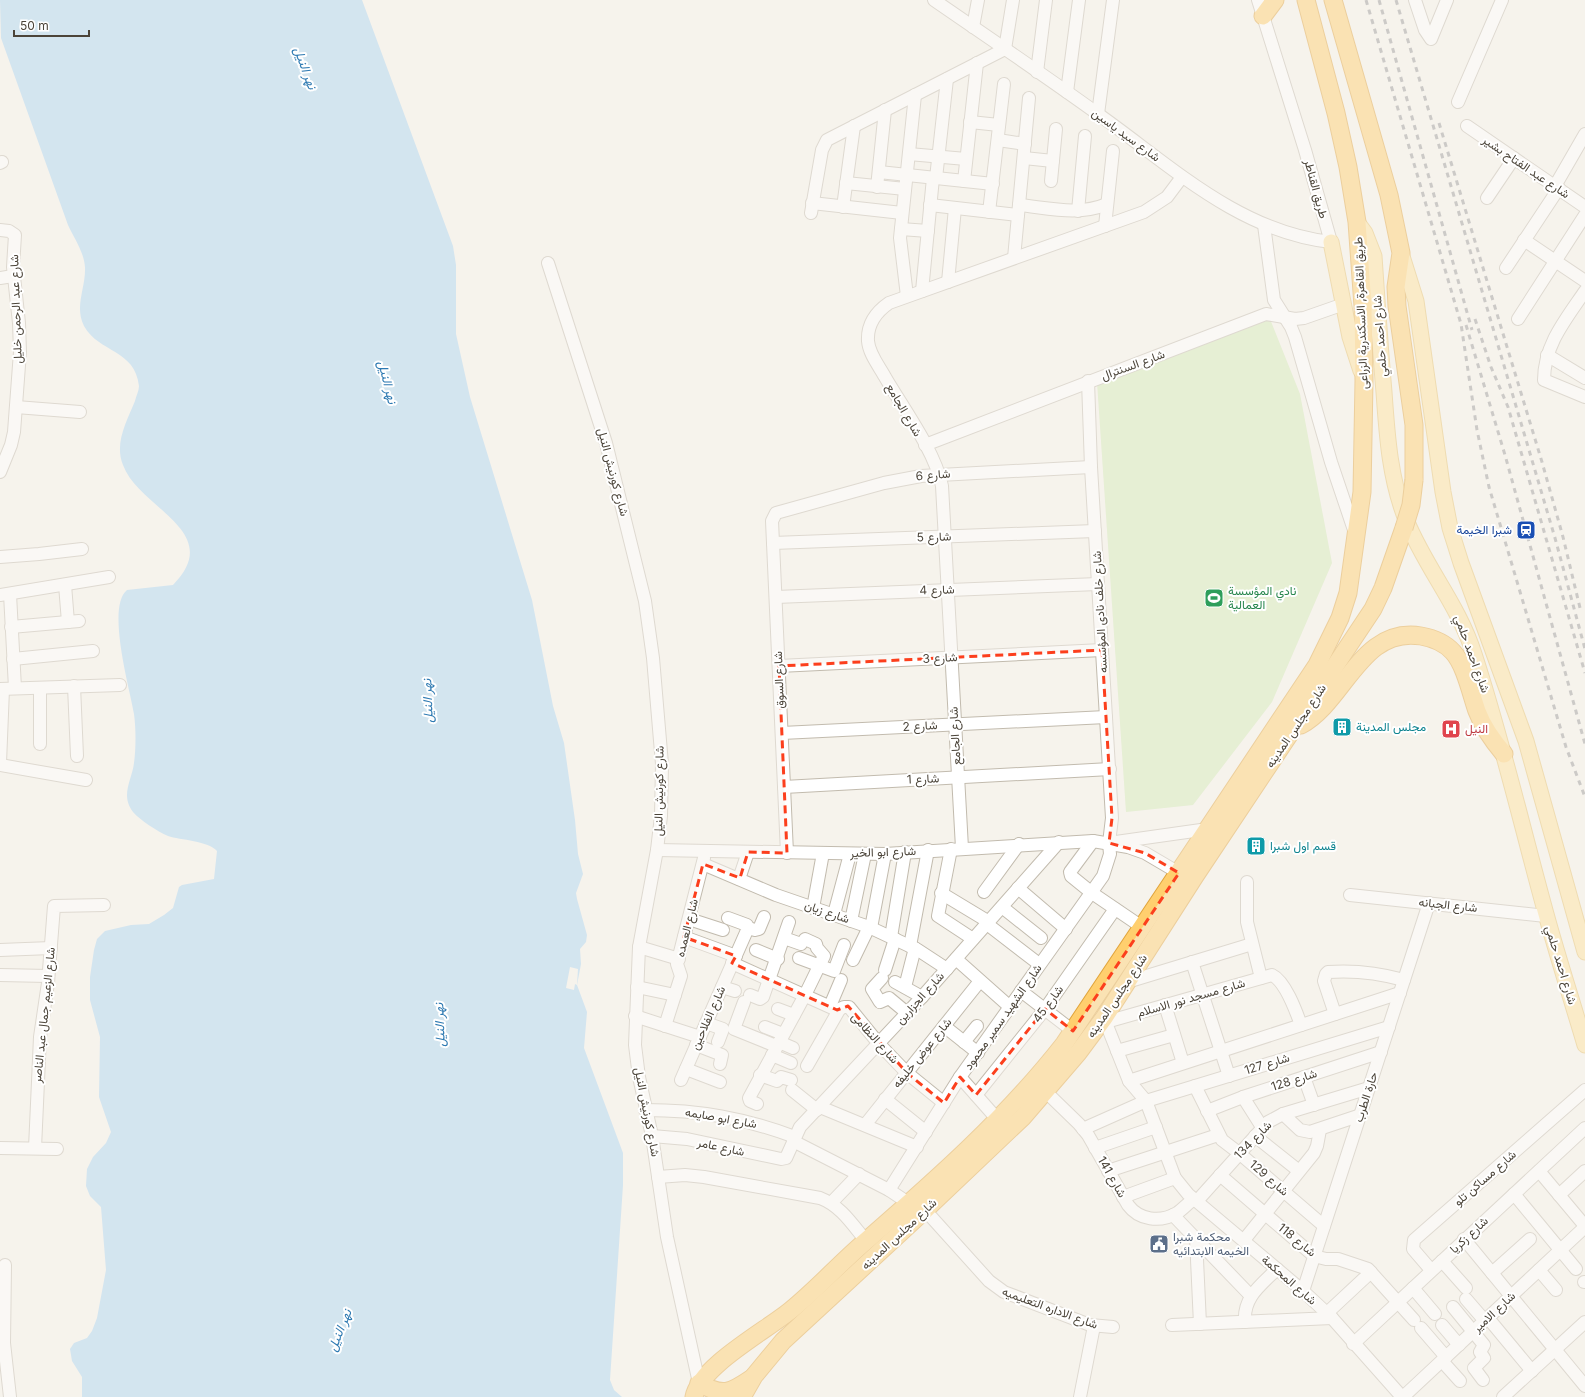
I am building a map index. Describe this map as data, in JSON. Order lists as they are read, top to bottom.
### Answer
{
  "streets": {
    "highway": ["طريق القاهرة, الاسكندرية الزراعى", "شارع مجلس المدينه"],
    "main road": ["طريق القناطر", "شارع احمد حلمي"],
    "street": [
      "شارع سيد ياسين",
      "شارع عبد الفتاح بشير",
      "شارع عبد الرحمن خليل",
      "شارع السنترال",
      "شارع الجامع",
      "شارع كورنيش النيل",
      "شارع 6",
      "شارع 5",
      "شارع 4",
      "شارع خلف نادى المؤسسه",
      "شارع 3",
      "شارع السوق",
      "شارع 2",
      "شارع 1",
      "شارع ابو الخير",
      "شارع الجبانه",
      "شارع زيان",
      "شارع العمده",
      "شارع الجزارين",
      "شارع مسجد نور الاسلام",
      "شارع 45",
      "شارع الزعيم جمال عبد الناصر",
      "شارع الشهيد سمير محمود",
      "شارع الفلاحين",
      "شارع النظامى",
      "شارع عوض خليفه",
      "شارع 127",
      "شارع 128",
      "حارة الطرب",
      "شارع ابو صايمه",
      "شارع 134",
      "شارع عامر",
      "شارع 141",
      "شارع 129",
      "شارع مساكن تلو",
      "شارع زكريا",
      "شارع 118",
      "شارع المحكمة",
      "شارع الاداره التعليميه",
      "شارع الامير"
    ]
  },
  "crossings": [
    ["شارع سيد ياسين", "طريق القناطر"],
    ["شارع سيد ياسين", "شارع الجامع"],
    ["طريق القناطر", "طريق القاهرة, الاسكندرية الزراعى"],
    ["طريق القناطر", "شارع السنترال"],
    ["طريق القاهرة, الاسكندرية الزراعى", "شارع احمد حلمي"],
    ["طريق القاهرة, الاسكندرية الزراعى", "شارع مجلس المدينه"],
    ["شارع احمد حلمي", "شارع مجلس المدينه"],
    ["شارع احمد حلمي", "شارع الجبانه"],
    ["شارع السنترال", "شارع الجامع"],
    ["شارع السنترال", "شارع خلف نادى المؤسسه"],
    ["شارع الجامع", "شارع 6"],
    ["شارع الجامع", "شارع 5"],
    ["شارع الجامع", "شارع 4"],
    ["شارع الجامع", "شارع 3"],
    ["شارع الجامع", "شارع 2"],
    ["شارع الجامع", "شارع 1"],
    ["شارع الجامع", "شارع ابو الخير"],
    ["شارع الجامع", "شارع الجزارين"],
    ["شارع كورنيش النيل", "شارع مجلس المدينه"],
    ["شارع كورنيش النيل", "شارع ابو الخير"],
    ["شارع كورنيش النيل", "شارع ابو صايمه"],
    ["شارع كورنيش النيل", "شارع عامر"],
    ["شارع 6", "شارع خلف نادى المؤسسه"],
    ["شارع 6", "شارع السوق"],
    ["شارع 5", "شارع خلف نادى المؤسسه"],
    ["شارع 5", "شارع السوق"],
    ["شارع 4", "شارع خلف نادى المؤسسه"],
    ["شارع 4", "شارع السوق"],
    ["شارع خلف نادى المؤسسه", "شارع 3"],
    ["شارع خلف نادى المؤسسه", "شارع 2"],
    ["شارع خلف نادى المؤسسه", "شارع 1"],
    ["شارع خلف نادى المؤسسه", "شارع ابو الخير"],
    ["شارع خلف نادى المؤسسه", "شارع الشهيد سمير محمود"],
    ["شارع 3", "شارع السوق"],
    ["شارع السوق", "شارع 2"],
    ["شارع السوق", "شارع 1"],
    ["شارع السوق", "شارع ابو الخير"],
    ["شارع مجلس المدينه", "شارع ابو الخير"],
    ["شارع مجلس المدينه", "شارع مسجد نور الاسلام"],
    ["شارع مجلس المدينه", "شارع 141"],
    ["شارع مجلس المدينه", "شارع المحكمة"],
    ["شارع مجلس المدينه", "شارع الاداره التعليميه"],
    ["شارع ابو الخير", "شارع العمده"],
    ["شارع ابو الخير", "شارع الجزارين"],
    ["شارع ابو الخير", "شارع الشهيد سمير محمود"],
    ["شارع الجبانه", "حارة الطرب"],
    ["شارع زيان", "شارع العمده"],
    ["شارع زيان", "شارع الجزارين"],
    ["شارع العمده", "شارع النظامى"],
    ["شارع الجزارين", "شارع النظامى"],
    ["شارع الجزارين", "شارع ابو صايمه"],
    ["شارع الجزارين", "شارع عامر"],
    ["شارع مسجد نور الاسلام", "شارع المحكمة"],
    ["شارع الشهيد سمير محمود", "شارع النظامى"],
    ["شارع الشهيد سمير محمود", "شارع الاداره التعليميه"],
    ["شارع الفلاحين", "شارع النظامى"],
    ["شارع النظامى", "شارع عوض خليفه"],
    ["شارع 127", "حارة الطرب"],
    ["شارع 127", "شارع 141"],
    ["شارع 127", "شارع 129"],
    ["شارع 127", "شارع المحكمة"],
    ["شارع 128", "حارة الطرب"],
    ["شارع 128", "شارع 129"],
    ["حارة الطرب", "شارع 134"],
    ["حارة الطرب", "شارع 129"],
    ["حارة الطرب", "شارع 118"],
    ["حارة الطرب", "شارع المحكمة"],
    ["شارع ابو صايمه", "شارع الاداره التعليميه"],
    ["شارع 134", "شارع 141"],
    ["شارع 134", "شارع 129"],
    ["شارع 134", "شارع 118"],
    ["شارع 134", "شارع المحكمة"],
    ["شارع 141", "شارع المحكمة"],
    ["شارع مساكن تلو", "شارع زكريا"],
    ["شارع زكريا", "شارع 118"],
    ["شارع زكريا", "شارع المحكمة"],
    ["شارع 118", "شارع الامير"],
    ["شارع المحكمة", "شارع الامير"]
  ],
  "water": ["نهر النيل"],
  "places": {
    "station": ["شبرا الخيمة"],
    "sports": ["نادي المؤسسة العمالية"],
    "building": ["مجلس المدينة", "قسم اول شبرا"],
    "hospital": ["النيل"],
    "public building": ["محكمة شبرا الخيمه الابتدائيه"]
  },
  "scale_bar": "50 m"
}
